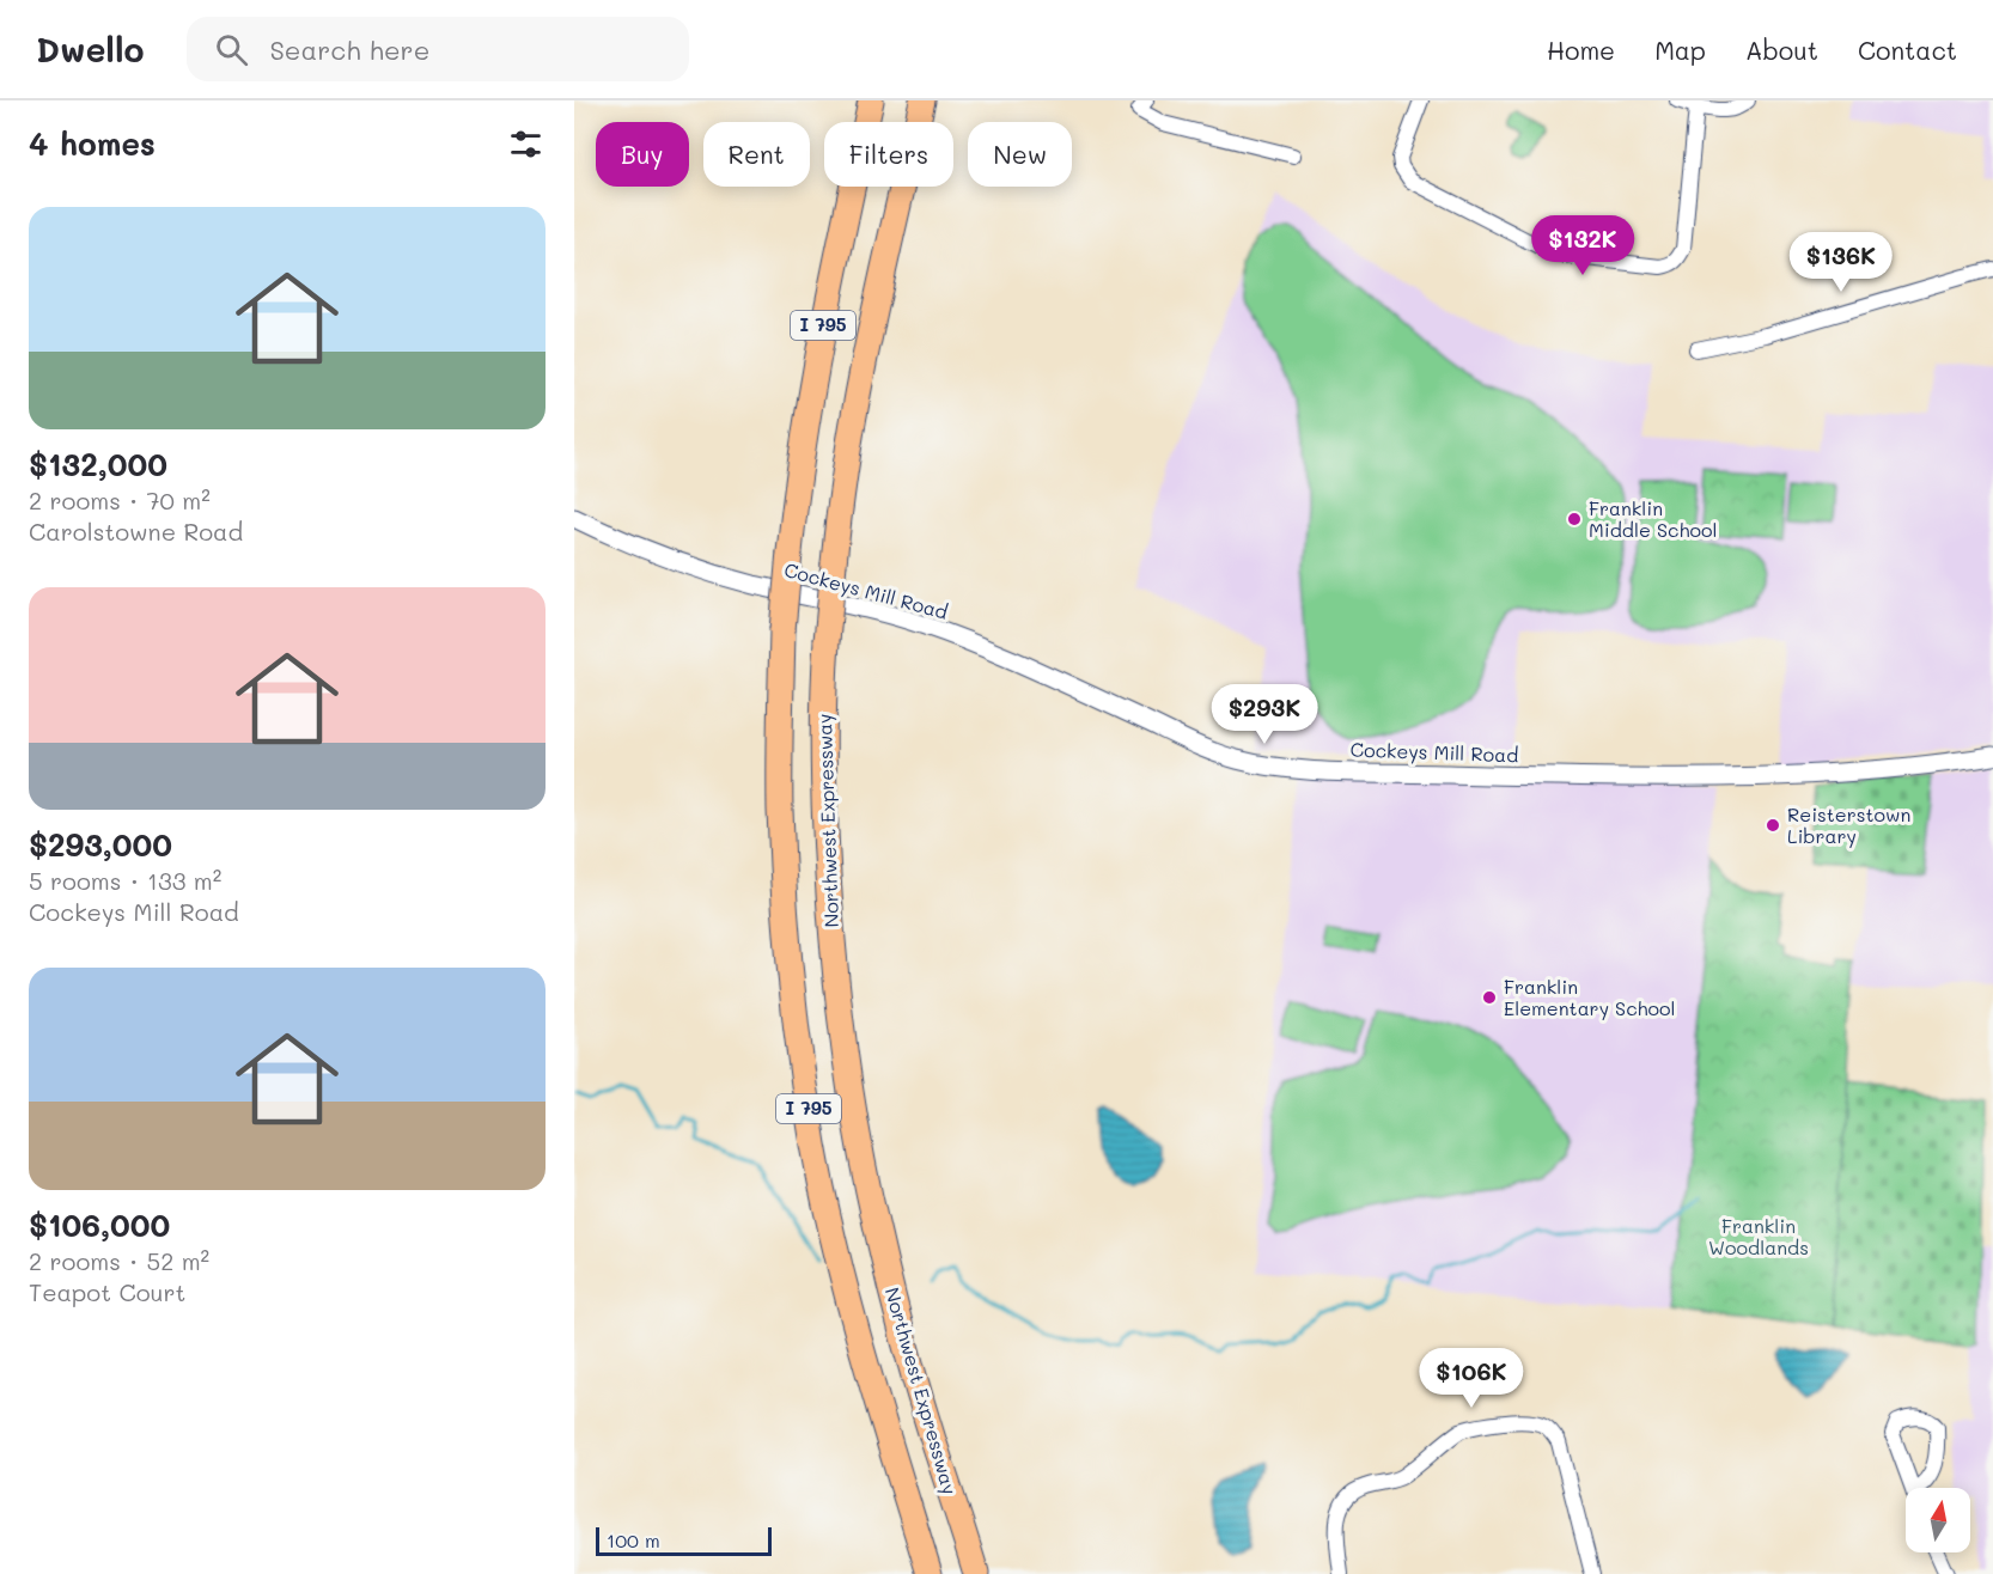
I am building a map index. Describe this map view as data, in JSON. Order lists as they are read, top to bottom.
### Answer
{
  "streets": {
    "highway": ["I 795", "Northwest Expressway"],
    "street": ["Cockeys Mill Road"]
  },
  "parks": ["Franklin Woodlands"],
  "places": ["Franklin Middle School", "Reisterstown Library", "Franklin Elementary School"],
  "scale_bar": "100 m",
  "north": "top",
  "page": {
    "header": "Dwello",
    "search": "Search here",
    "nav": [
      "Home",
      "Map",
      "About",
      "Contact"
    ],
    "heading": "4 homes",
    "chip": [
      "Buy",
      "Rent",
      "Filters",
      "New"
    ],
    "list": [
      {
        "name": "$132,000",
        "note": "2 rooms · 70 m² · Carolstowne Road"
      },
      {
        "name": "$293,000",
        "note": "5 rooms · 133 m² · Cockeys Mill Road"
      },
      {
        "name": "$106,000",
        "note": "2 rooms · 52 m² · Teapot Court"
      }
    ],
    "price": [
      "$132K",
      "$136K",
      "$293K",
      "$106K"
    ],
    "scale": "100 m"
  }
}
